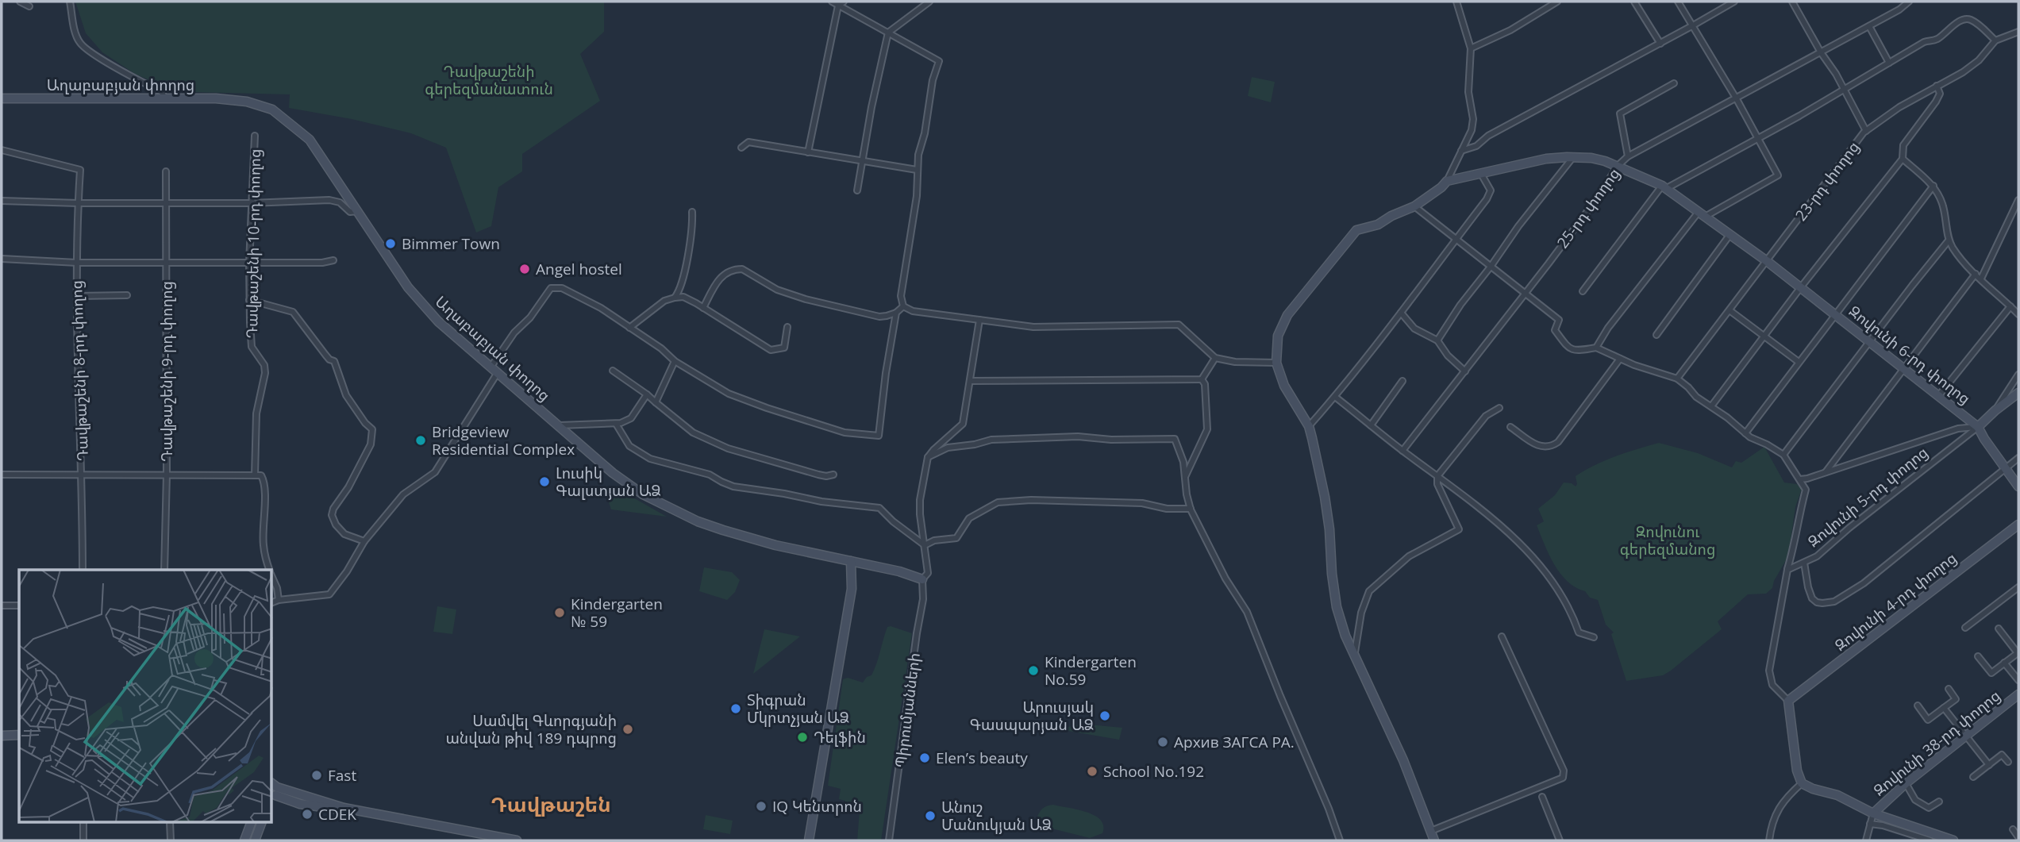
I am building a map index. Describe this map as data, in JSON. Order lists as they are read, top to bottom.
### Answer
{
  "streets": {
    "street": [
      "Աղաբաբյան փողոց",
      "23-րդ փողոց",
      "25-րդ փողոց",
      "Դավթաշենի 10-րդ փողոց",
      "Զովունի 6-րդ փողոց",
      "Դավթաշենի 8-րդ փողոց",
      "Դավթաշենի 9-րդ փողոց",
      "Զովունի 5-րդ փողոց",
      "Զովունի 4-րդ փողոց",
      "Պիրումյանների",
      "Զովունի 38-րդ փողոց"
    ]
  },
  "crossings": [
    ["Աղաբաբյան փողոց", "Պիրումյանների"],
    ["23-րդ փողոց", "Զովունի 6-րդ փողոց"],
    ["25-րդ փողոց", "Զովունի 6-րդ փողոց"],
    ["Զովունի 6-րդ փողոց", "Զովունի 5-րդ փողոց"]
  ],
  "districts": ["Դավթաշեն"],
  "parks": ["Դավթաշենի գերեզմանատուն", "Զովունու գերեզմանոց"],
  "places": [
    "Bimmer Town",
    "Angel hostel",
    "Bridgeview Residential Complex",
    "Լուսիկ Գալստյան ԱՁ",
    "Kindergarten № 59",
    "Kindergarten No.59",
    "Տիգրան Մկրտչյան ԱՁ",
    "Արուսյակ Գասպարյան ԱՁ",
    "Սամվել Գևորգյանի անվան թիվ 189 դպրոց",
    "Դելֆին",
    "Архив ЗАГСА РА.",
    "Elen’s beauty",
    "School No.192",
    "Fast",
    "IQ Կենտրոն",
    "CDEK",
    "Անուշ Մանուկյան ԱՁ"
  ]
}
